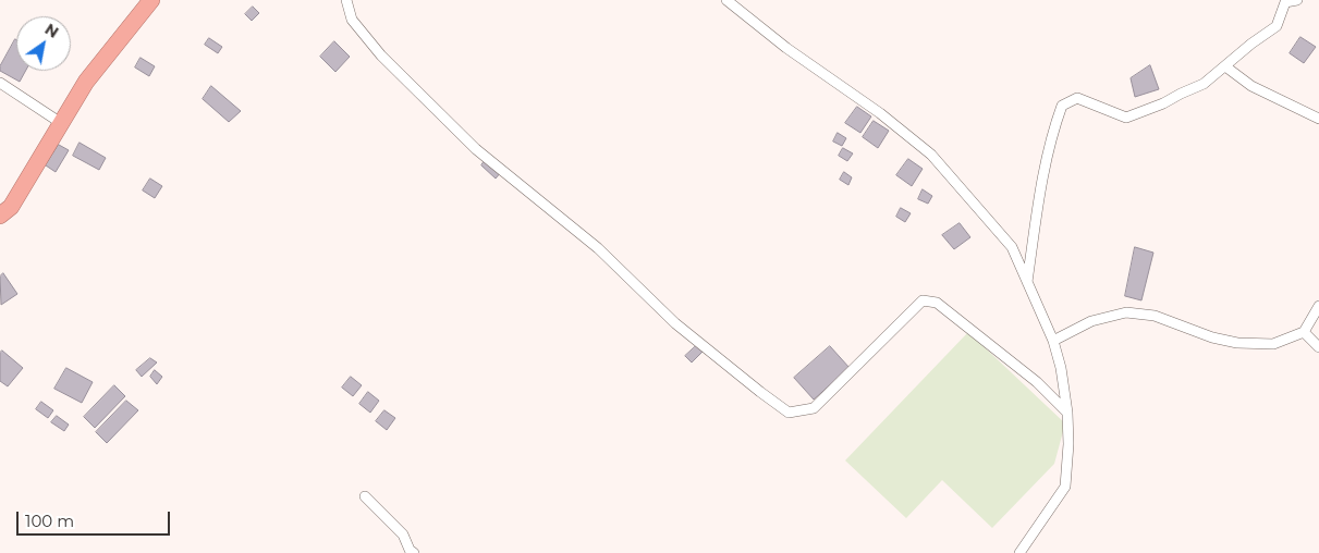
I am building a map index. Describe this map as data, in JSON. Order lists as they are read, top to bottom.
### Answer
{
  "scale_bar": "100 m",
  "north": "top right"
}
